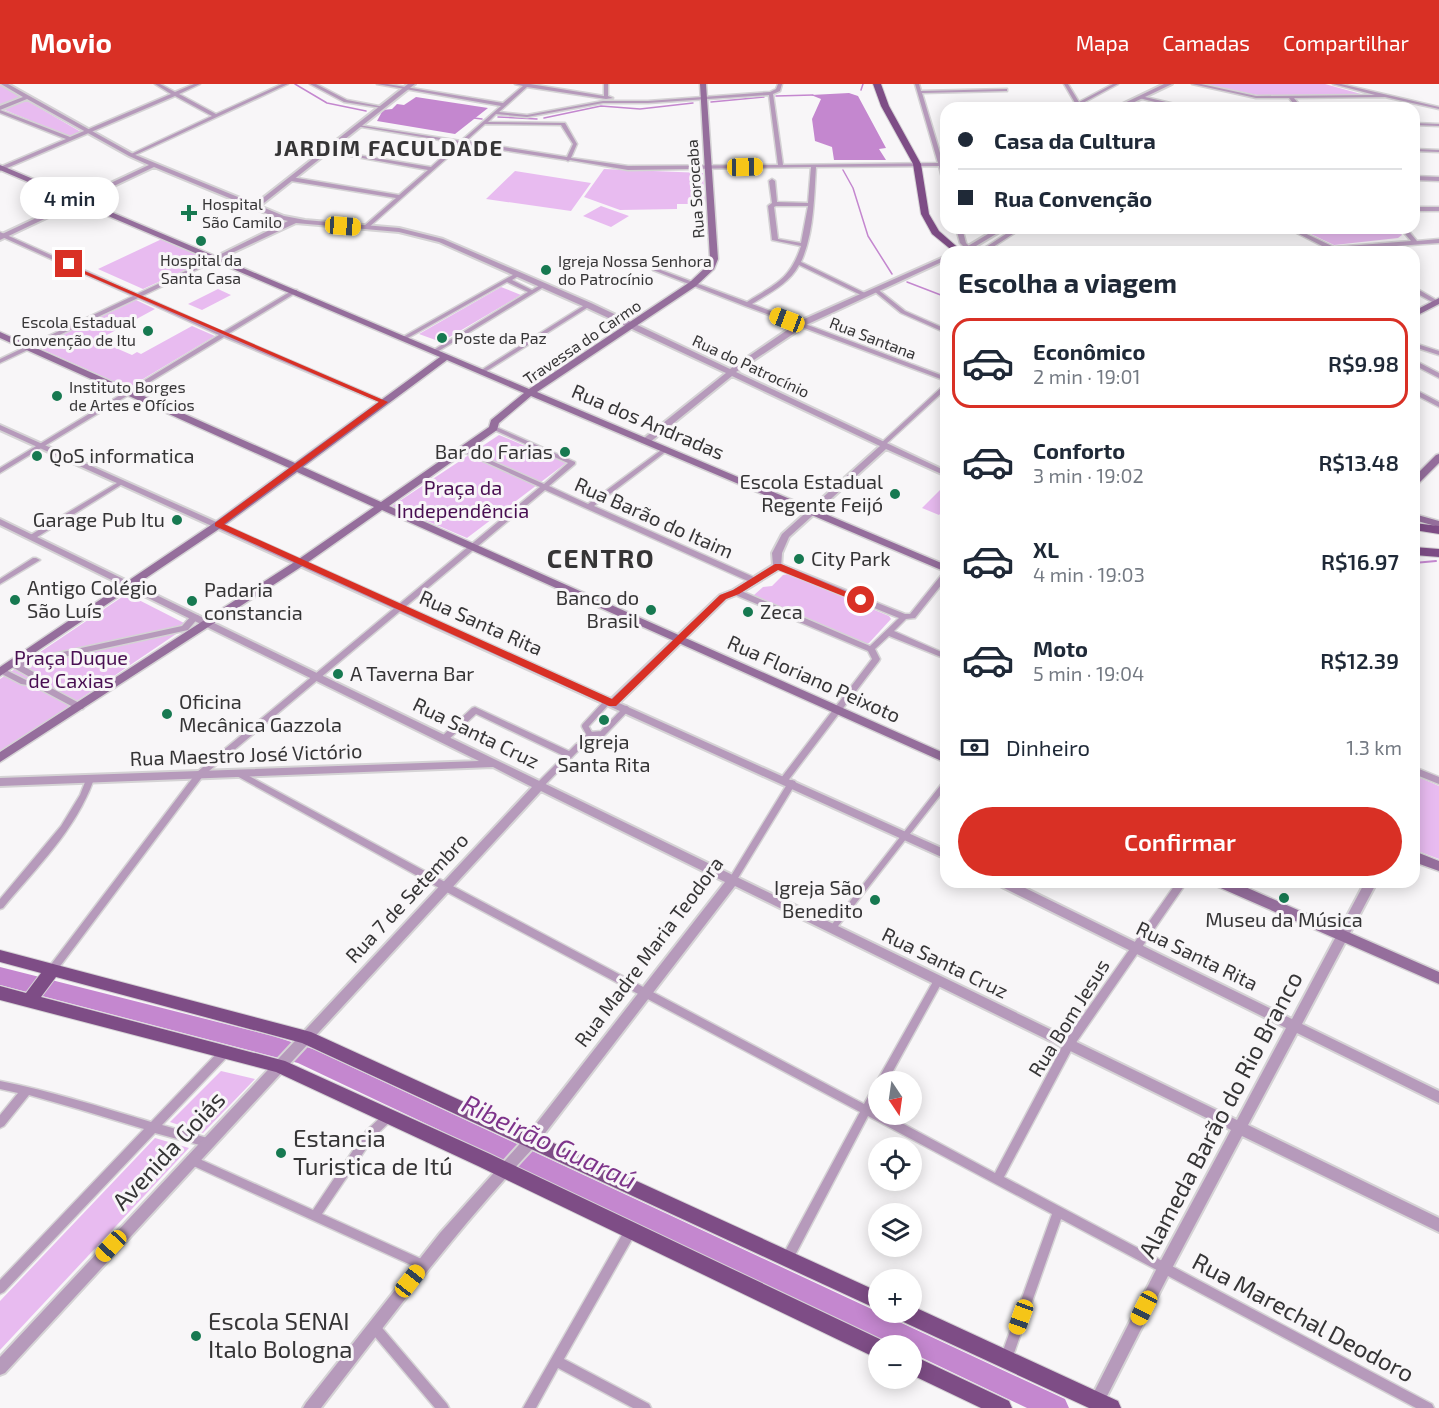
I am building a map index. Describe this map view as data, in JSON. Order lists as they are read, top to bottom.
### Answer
{
  "streets": {
    "main road": [
      "Rua Sorocaba",
      "Travessa do Carmo",
      "Rua dos Andradas",
      "Rua Floriano Peixoto"
    ],
    "street": [
      "Rua Santana",
      "Rua do Patrocínio",
      "Rua Barão do Itaim",
      "Rua Santa Rita",
      "Rua Santa Cruz",
      "Rua Maestro José Victório",
      "Rua 7 de Setembro",
      "Rua Madre Maria Teodora",
      "Rua Bom Jesus",
      "Alameda Barão do Rio Branco",
      "Avenida Goiás",
      "Rua Marechal Deodoro"
    ]
  },
  "crossings": [
    ["Rua Sorocaba", "Rua Santana"],
    ["Rua Sorocaba", "Travessa do Carmo"],
    ["Rua Santana", "Travessa do Carmo"],
    ["Travessa do Carmo", "Rua do Patrocínio"],
    ["Travessa do Carmo", "Rua dos Andradas"],
    ["Rua Santa Rita", "Rua Madre Maria Teodora"],
    ["Rua Santa Rita", "Rua Bom Jesus"],
    ["Rua Santa Rita", "Alameda Barão do Rio Branco"],
    ["Rua Floriano Peixoto", "Rua Madre Maria Teodora"],
    ["Rua Santa Cruz", "Rua Maestro José Victório"],
    ["Rua Santa Cruz", "Rua 7 de Setembro"],
    ["Rua Santa Cruz", "Rua Madre Maria Teodora"],
    ["Rua Santa Cruz", "Rua Bom Jesus"],
    ["Rua Santa Cruz", "Alameda Barão do Rio Branco"],
    ["Rua Maestro José Victório", "Rua Marechal Deodoro"],
    ["Rua 7 de Setembro", "Avenida Goiás"],
    ["Rua 7 de Setembro", "Rua Marechal Deodoro"],
    ["Rua Madre Maria Teodora", "Rua Marechal Deodoro"],
    ["Rua Bom Jesus", "Rua Marechal Deodoro"],
    ["Alameda Barão do Rio Branco", "Rua Marechal Deodoro"]
  ],
  "districts": ["JARDIM FACULDADE", "CENTRO"],
  "water": ["Ribeirão Guaraú"],
  "parks": ["Praça da Independência", "Praça Duque de Caxias"],
  "places": {
    "health": ["Hospital São Camilo"],
    "other": [
      "Hospital da Santa Casa",
      "Igreja Nossa Senhora do Patrocínio",
      "Escola Estadual Convenção de Itu",
      "Poste da Paz",
      "Instituto Borges de Artes e Ofícios",
      "Bar do Farias",
      "QoS informatica",
      "Escola Estadual Regente Feijó",
      "Garage Pub Itu",
      "City Park",
      "Antigo Colégio São Luís",
      "Padaria constancia",
      "Banco do Brasil",
      "Zeca",
      "A Taverna Bar",
      "Oficina Mecânica Gazzola",
      "Igreja Santa Rita",
      "Museu da Música",
      "Igreja São Benedito",
      "Estancia Turistica de Itú",
      "Escola SENAI Italo Bologna"
    ]
  },
  "north": "bottom",
  "page": {
    "header": "Movio",
    "nav": ["Mapa", "Camadas", "Compartilhar"],
    "banner": ["Casa da Cultura", "Rua Convenção"],
    "bubble": "4 min",
    "heading": "Escolha a viagem",
    "list": [
      {
        "name": "Econômico",
        "note": "2 min · 19:01",
        "value": "R$9.98"
      },
      {
        "name": "Conforto",
        "note": "3 min · 19:02",
        "value": "R$13.48"
      },
      {
        "name": "XL",
        "note": "4 min · 19:03",
        "value": "R$16.97"
      },
      {
        "name": "Moto",
        "note": "5 min · 19:04",
        "value": "R$12.39"
      }
    ],
    "pay": ["Dinheiro", "1.3 km"],
    "buttons": "Confirmar",
    "map_buttons": ["+", "−"]
  }
}
